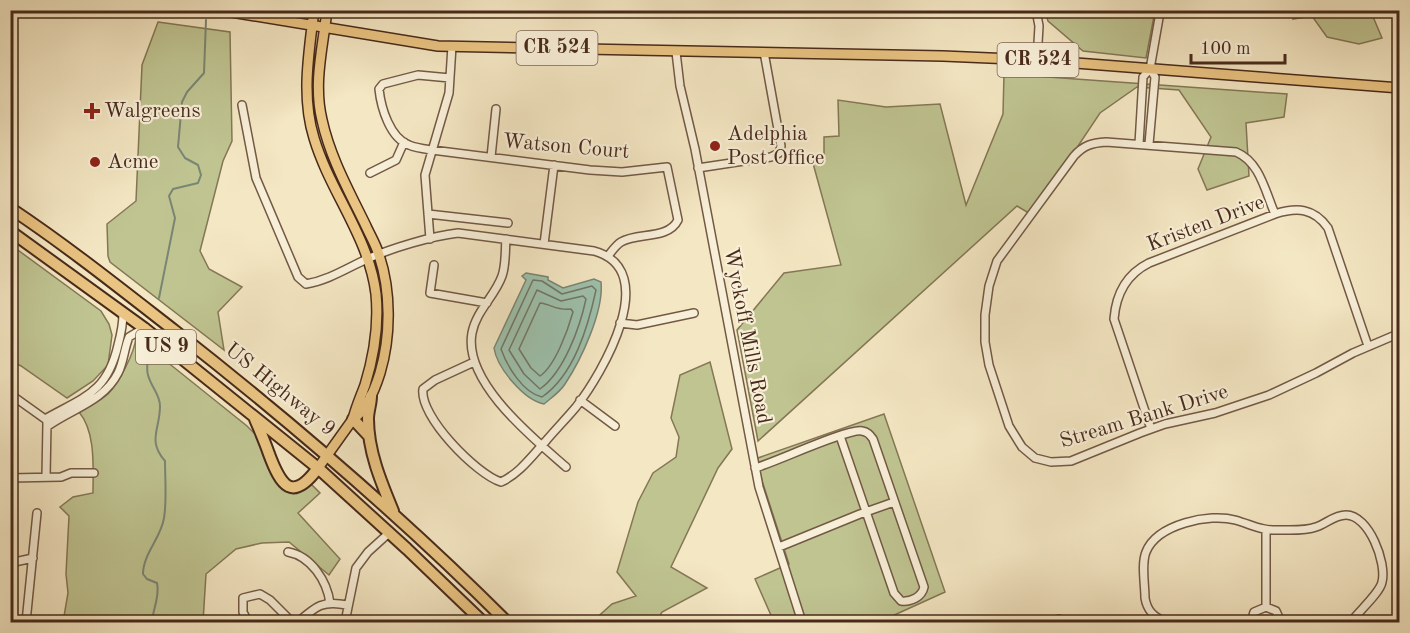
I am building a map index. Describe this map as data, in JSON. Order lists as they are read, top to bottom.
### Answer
{
  "streets": {
    "highway": ["US 9", "US Highway 9"],
    "main road": ["CR 524"],
    "street": [
      "Watson Court",
      "Kristen Drive",
      "Wyckoff Mills Road",
      "Stream Bank Drive"
    ]
  },
  "crossings": [
    ["CR 524", "Wyckoff Mills Road"],
    ["Kristen Drive", "Stream Bank Drive"]
  ],
  "places": {
    "health": ["Walgreens"],
    "other": ["Adelphia Post Office", "Acme"]
  },
  "scale_bar": "100 m"
}
